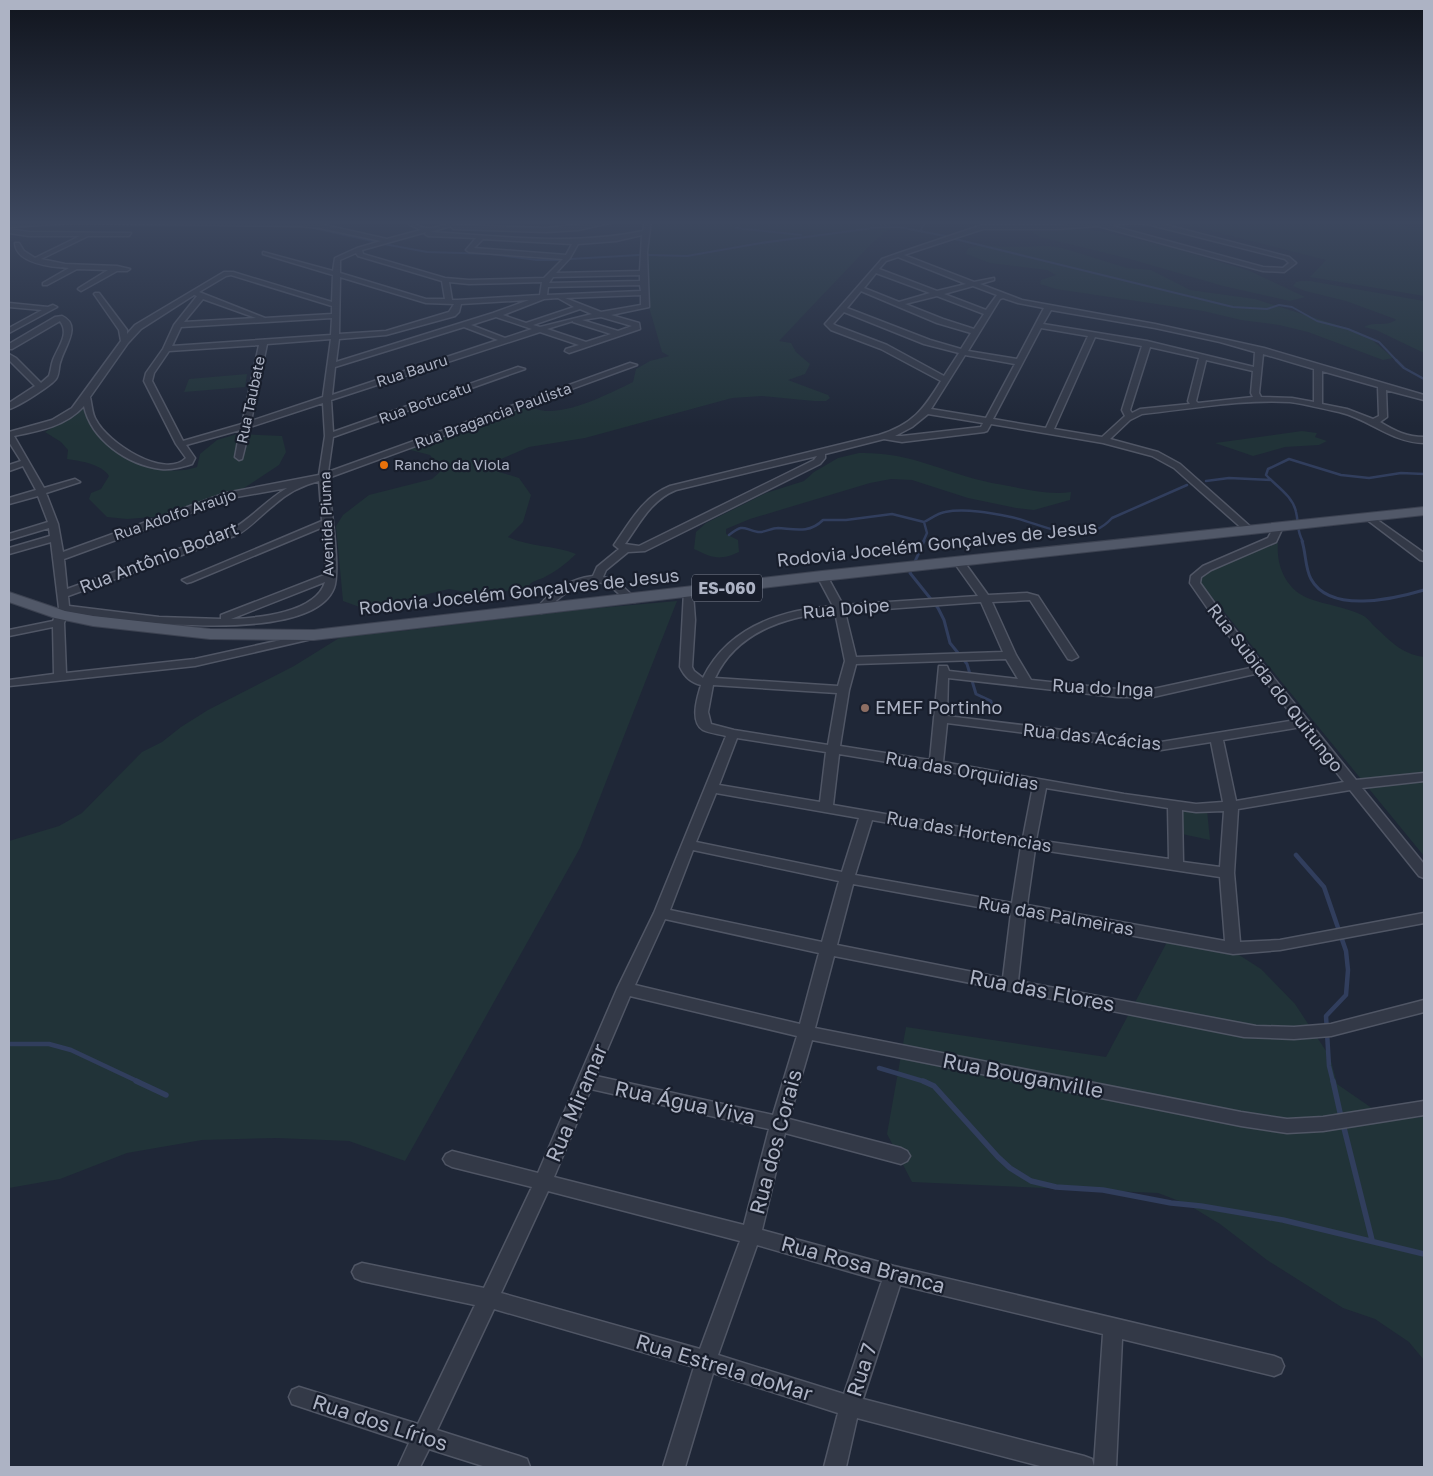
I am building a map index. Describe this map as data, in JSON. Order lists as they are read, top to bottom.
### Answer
{
  "streets": {
    "main road": ["Rodovia Jocelém Gonçalves de Jesus", "ES-060"],
    "street": [
      "Rua Bauru",
      "Rua Taubate",
      "Rua Botucatu",
      "Rua Bragancia Paulista",
      "Rua Adolfo Araujo",
      "Avenida Piuma",
      "Rua Antônio Bodart",
      "Rua Doipe",
      "Rua do Inga",
      "Rua Subida do Quitungo",
      "Rua das Acácias",
      "Rua das Orquidias",
      "Rua das Hortencias",
      "Rua das Palmeiras",
      "Rua das Flores",
      "Rua Bouganville",
      "Rua Miramar",
      "Rua Água Viva",
      "Rua dos Corais",
      "Rua Rosa Branca",
      "Rua Estrela doMar",
      "Rua 7",
      "Rua dos Lírios"
    ]
  },
  "crossings": [
    ["Rua Bauru", "Rua Taubate"],
    ["Rua Bauru", "Avenida Piuma"],
    ["Rua Botucatu", "Avenida Piuma"],
    ["Rua Bragancia Paulista", "Rua Adolfo Araujo"],
    ["Rua Bragancia Paulista", "Avenida Piuma"],
    ["Rua Adolfo Araujo", "Avenida Piuma"],
    ["Rua Adolfo Araujo", "Rua Antônio Bodart"],
    ["Avenida Piuma", "Rodovia Jocelém Gonçalves de Jesus"],
    ["Rodovia Jocelém Gonçalves de Jesus", "Rua Subida do Quitungo"],
    ["Rua Doipe", "Rua das Orquidias"],
    ["Rua do Inga", "Rua Subida do Quitungo"],
    ["Rua Subida do Quitungo", "Rua das Acácias"],
    ["Rua Subida do Quitungo", "Rua das Orquidias"],
    ["Rua das Orquidias", "Rua Miramar"],
    ["Rua das Hortencias", "Rua Miramar"],
    ["Rua das Hortencias", "Rua dos Corais"],
    ["Rua das Palmeiras", "Rua Miramar"],
    ["Rua das Palmeiras", "Rua dos Corais"],
    ["Rua das Flores", "Rua Miramar"],
    ["Rua das Flores", "Rua dos Corais"],
    ["Rua Bouganville", "Rua Miramar"],
    ["Rua Bouganville", "Rua dos Corais"],
    ["Rua Miramar", "Rua Água Viva"],
    ["Rua Miramar", "Rua Rosa Branca"],
    ["Rua Miramar", "Rua Estrela doMar"],
    ["Rua Miramar", "Rua dos Lírios"],
    ["Rua Água Viva", "Rua dos Corais"],
    ["Rua dos Corais", "Rua Rosa Branca"],
    ["Rua dos Corais", "Rua Estrela doMar"],
    ["Rua Rosa Branca", "Rua 7"],
    ["Rua Estrela doMar", "Rua 7"]
  ],
  "places": ["Rancho da Viola", "EMEF Portinho"]
}
